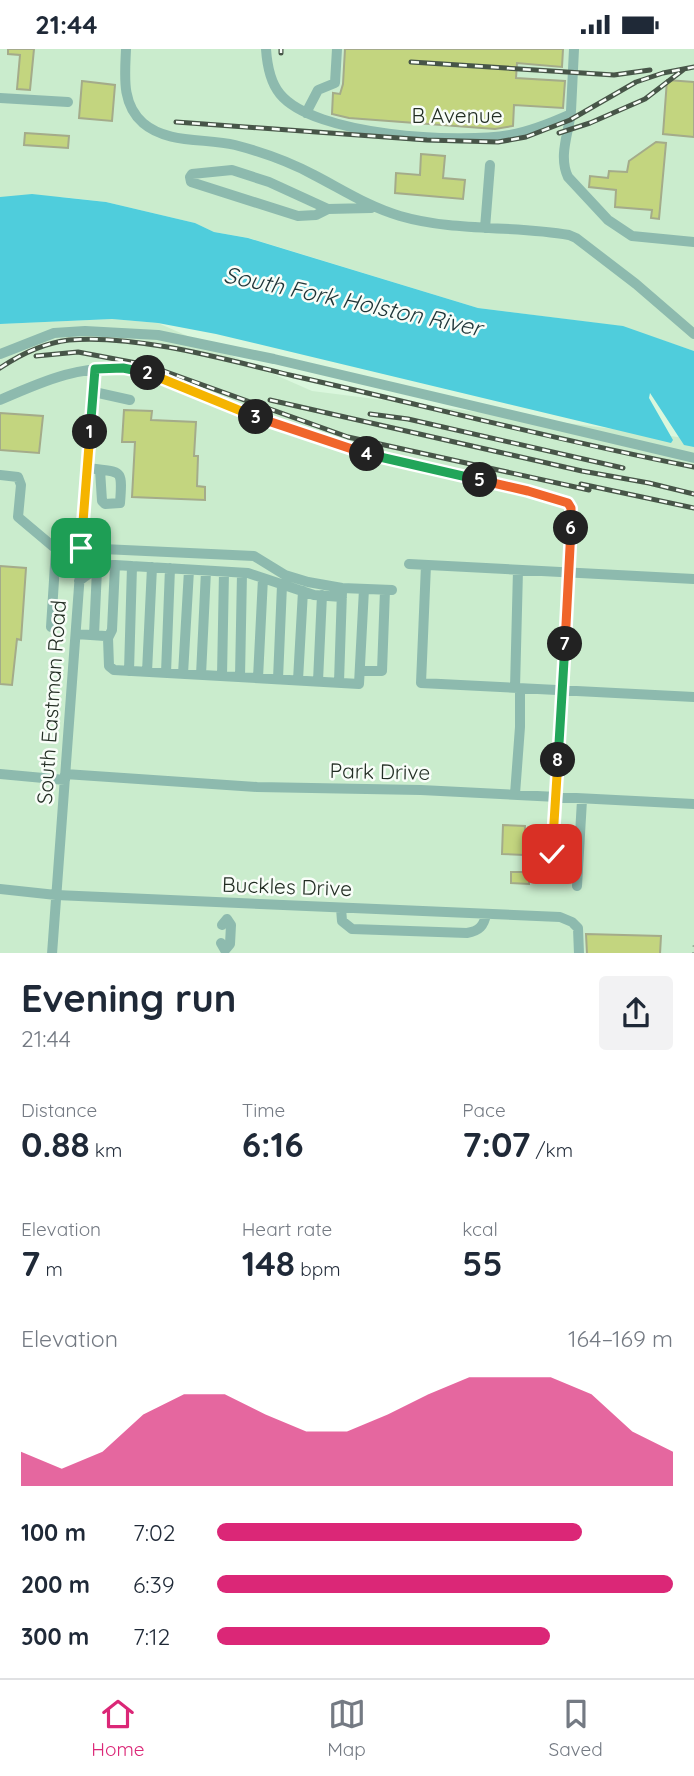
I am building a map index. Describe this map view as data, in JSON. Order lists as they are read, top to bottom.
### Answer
{
  "streets": {
    "street": [
      "B Avenue",
      "South Eastman Road",
      "Park Drive",
      "Buckles Drive"
    ]
  },
  "crossings": [
    ["South Eastman Road", "Park Drive"],
    ["South Eastman Road", "Buckles Drive"]
  ],
  "water": ["South Fork Holston River"],
  "page": {
    "status": "21:44",
    "pins": [
      "2",
      "3",
      "1",
      "4",
      "5",
      "6",
      "7",
      "8"
    ],
    "heading": ["Evening run", "21:44"],
    "stats": [
      ["Distance", "0.88 km"],
      ["Time", "6:16"],
      ["Pace", "7:07 /km"],
      ["Elevation", "7 m"],
      ["Heart rate", "148 bpm"],
      ["kcal", "55"]
    ],
    "chart": ["Elevation", "164–169 m"],
    "list": [
      {
        "name": "100 m",
        "note": "7:02"
      },
      {
        "name": "200 m",
        "note": "6:39"
      },
      {
        "name": "300 m",
        "note": "7:12"
      }
    ],
    "tabs": ["Home", "Map", "Saved"]
  }
}
